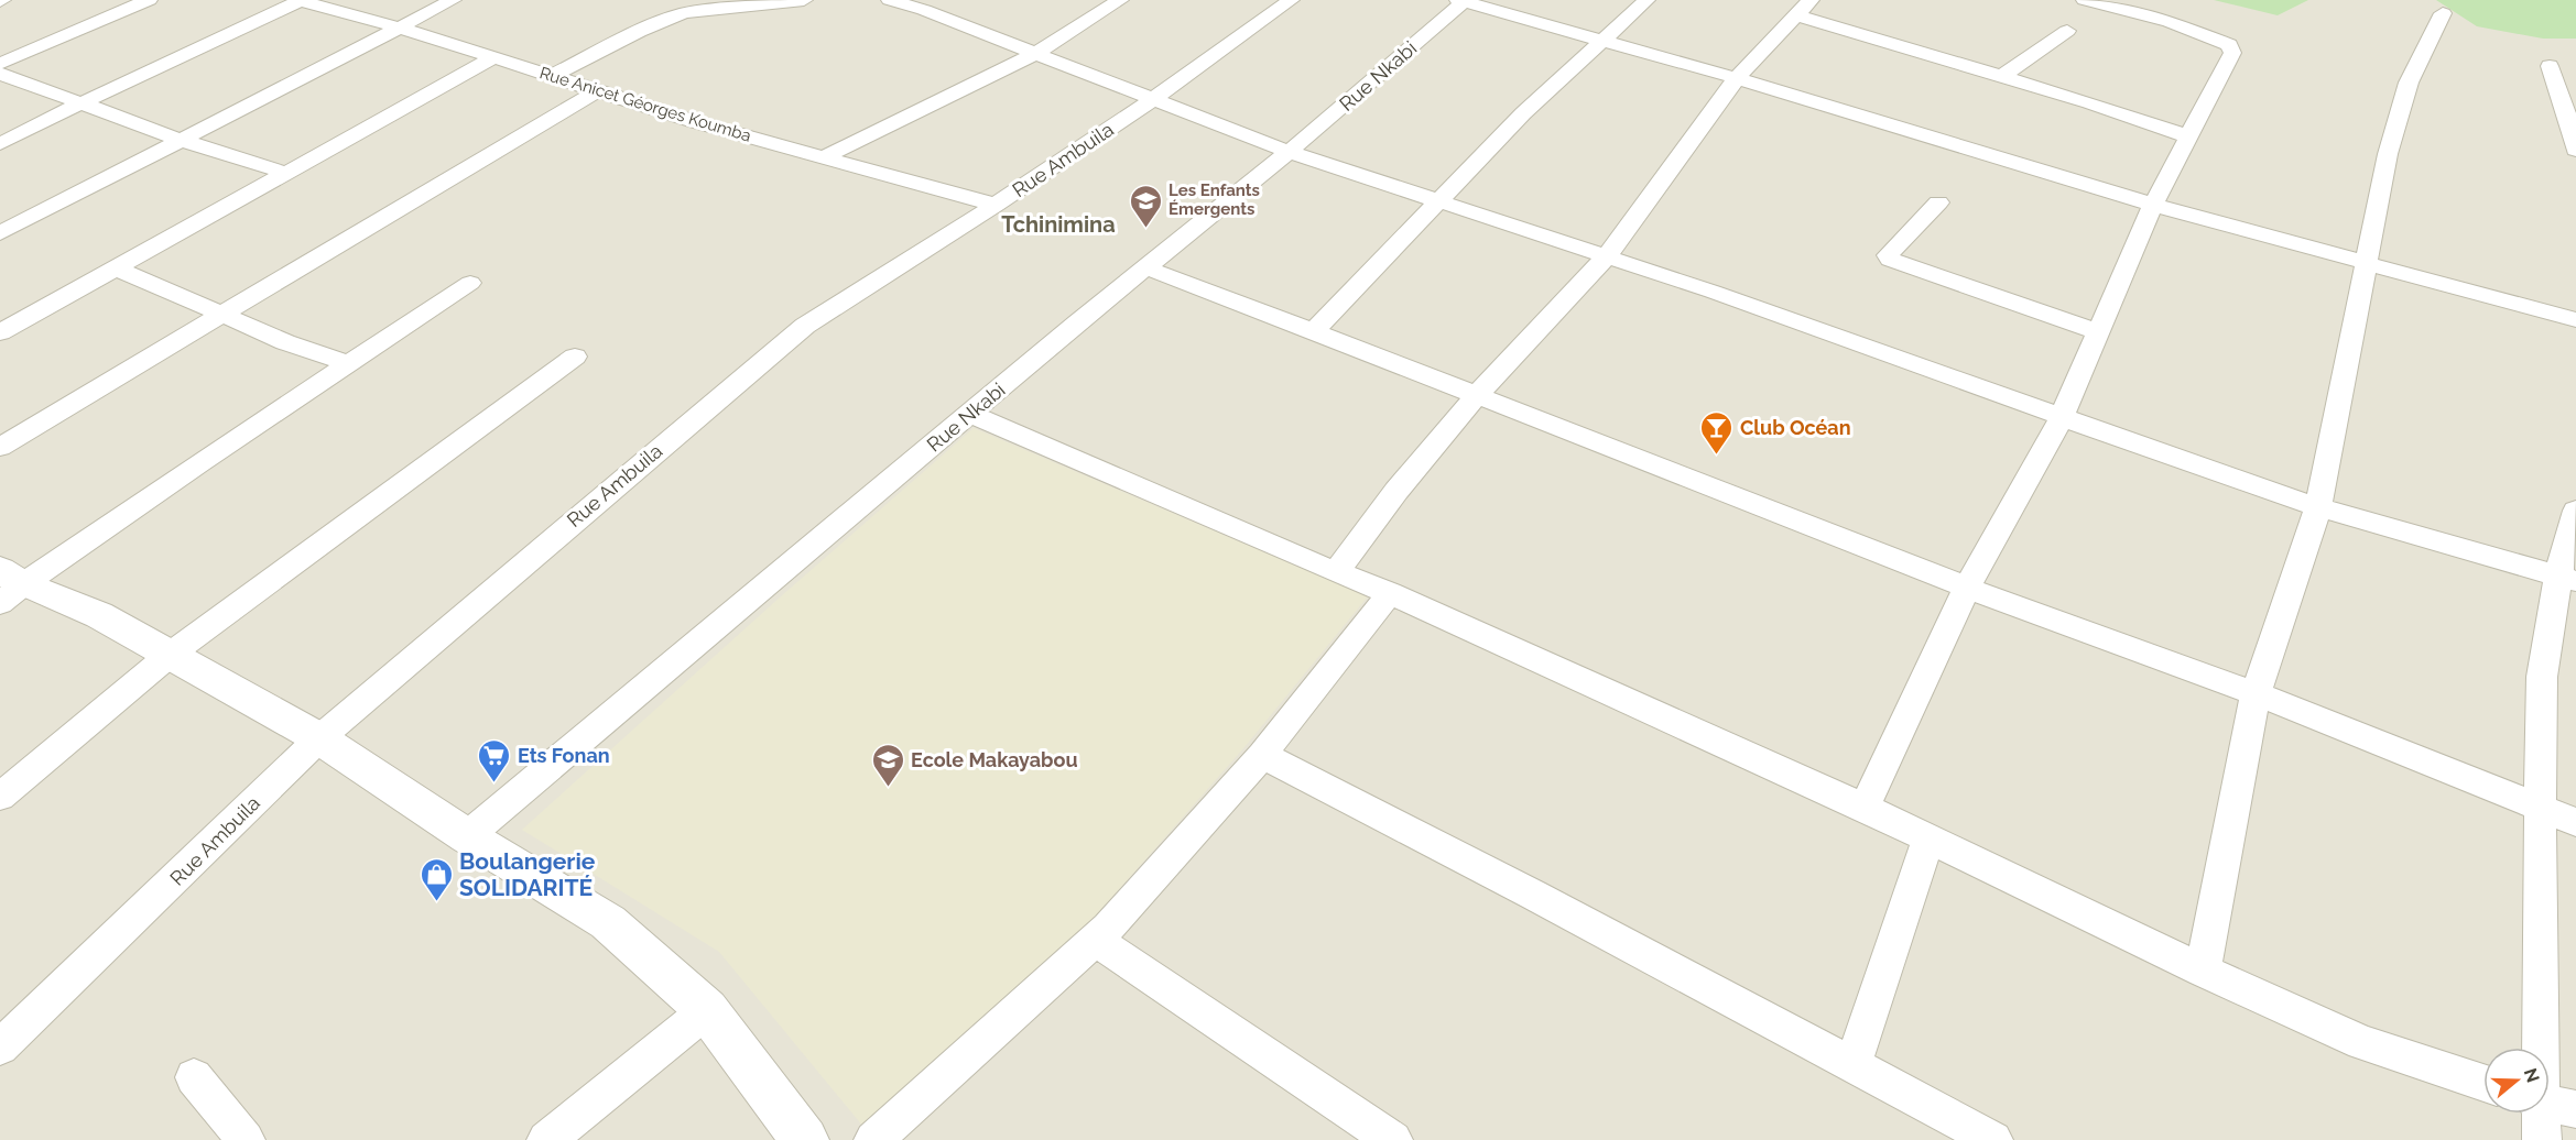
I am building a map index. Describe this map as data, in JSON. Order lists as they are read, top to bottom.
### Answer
{
  "streets": {
    "street": ["Rue Nkabi", "Rue Anicet Géorges Koumba", "Rue Ambuila"]
  },
  "crossings": [
    ["Rue Anicet Géorges Koumba", "Rue Ambuila"]
  ],
  "districts": ["Tchinimina"],
  "places": {
    "school or university": ["Les Enfants Émergents", "Ecole Makayabou"],
    "bar": ["Club Océan"],
    "supermarket": ["Ets Fonan"],
    "shop": ["Boulangerie SOLIDARITÉ"]
  },
  "north": "right"
}
